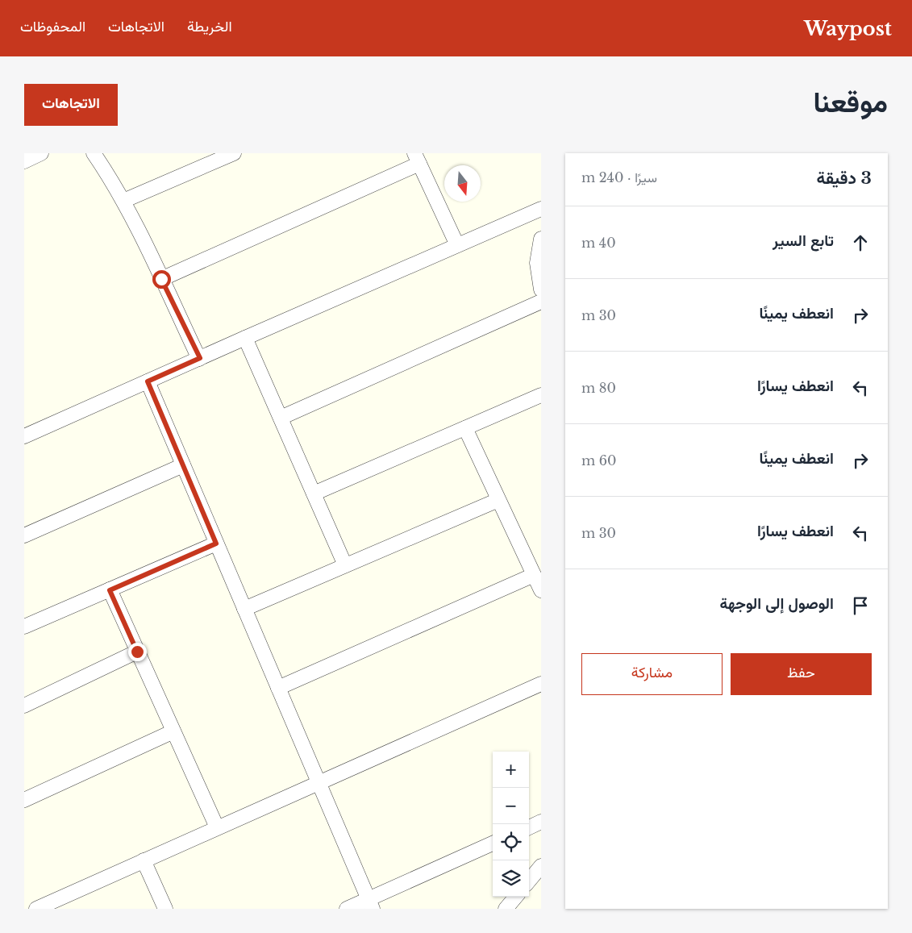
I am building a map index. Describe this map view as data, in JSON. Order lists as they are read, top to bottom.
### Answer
{
  "north": "bottom",
  "page": {
    "header": "Waypost",
    "nav": ["الخريطة", "الاتجاهات", "المحفوظات"],
    "title": "موقعنا",
    "buttons": [
      "الاتجاهات",
      ["حفظ", "مشاركة"]
    ],
    "heading": ["3 دقيقة", "سيرًا · 240 m"],
    "list": [
      ["تابع السير", "40 m"],
      ["انعطف يمينًا", "30 m"],
      ["انعطف يسارًا", "80 m"],
      ["انعطف يمينًا", "60 m"],
      ["انعطف يسارًا", "30 m"],
      "الوصول إلى الوجهة"
    ],
    "map_buttons": ["+", "−"]
  }
}
